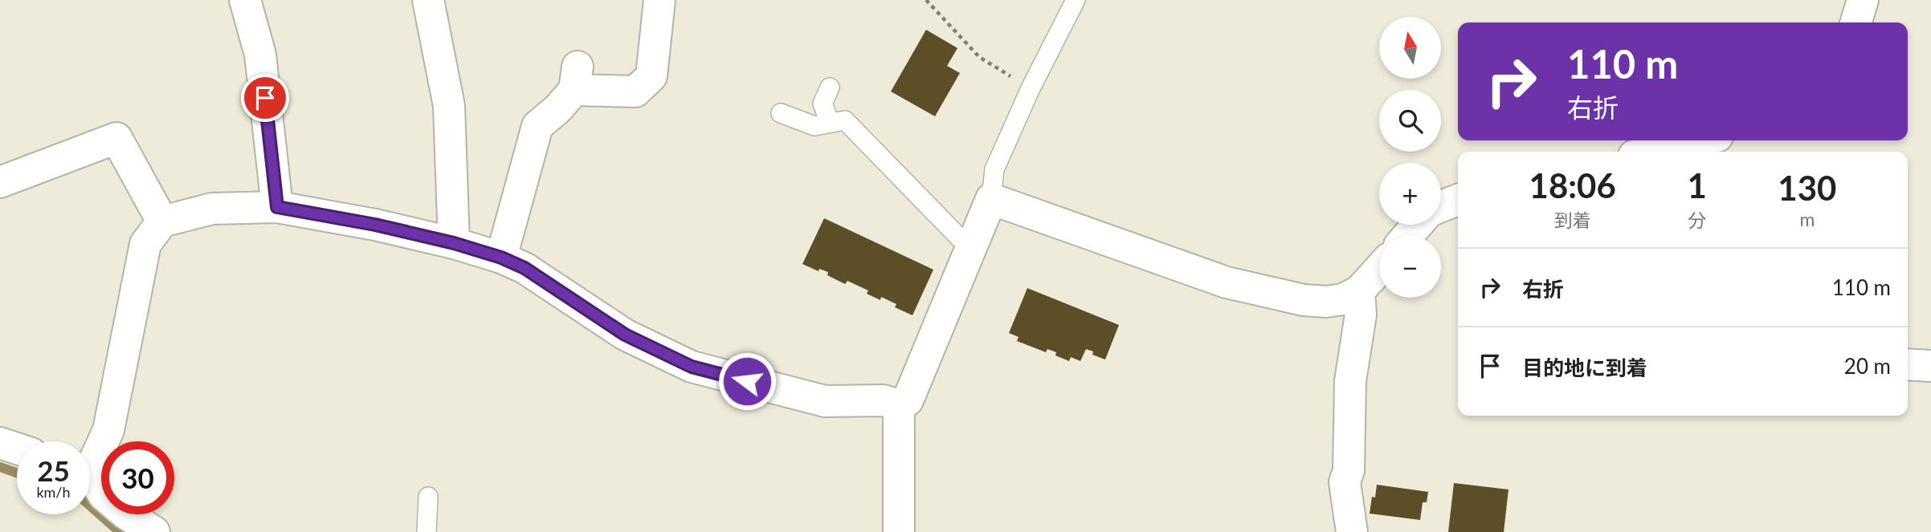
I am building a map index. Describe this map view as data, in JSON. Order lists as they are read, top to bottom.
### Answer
{
  "north": "top",
  "page": {
    "map_buttons": ["+", "−"],
    "turn": ["110 m", "右折"],
    "eta": [
      "18:06",
      "到着",
      "1",
      "分",
      "130",
      "m"
    ],
    "list": [
      {
        "name": "右折",
        "value": "110 m"
      },
      {
        "name": "目的地に到着",
        "value": "20 m"
      }
    ],
    "speed": "25 km/h",
    "limit": "30"
  }
}
